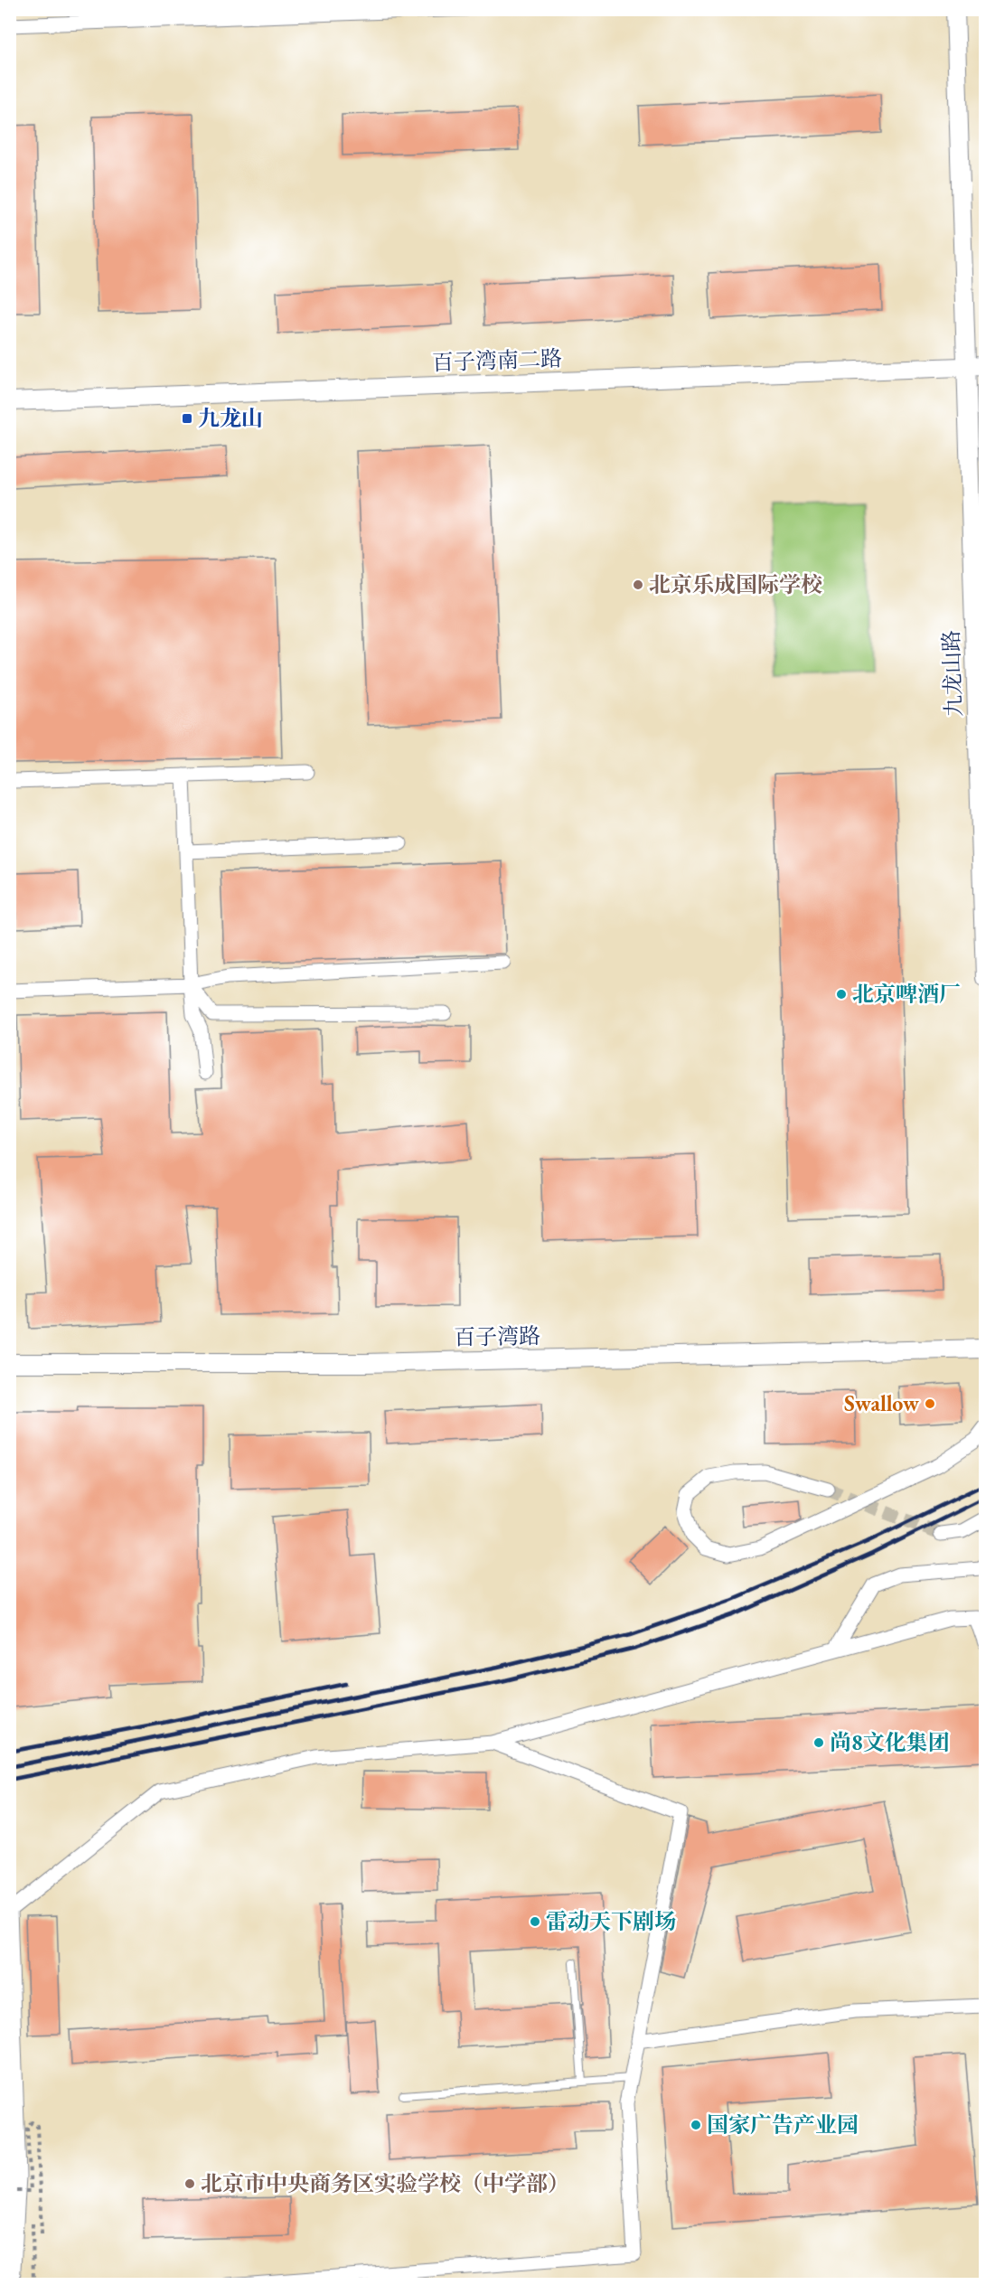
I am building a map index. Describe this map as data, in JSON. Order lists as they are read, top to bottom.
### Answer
{
  "streets": {
    "street": ["百子湾南二路", "九龙山路", "百子湾路"]
  },
  "crossings": [
    ["百子湾南二路", "九龙山路"]
  ],
  "places": {
    "transit": ["九龙山"],
    "other": [
      "北京乐成国际学校",
      "北京啤酒厂",
      "Swallow",
      "尚8文化集团",
      "雷动天下剧场",
      "国家广告产业园",
      "北京市中央商务区实验学校（中学部）"
    ]
  }
}
